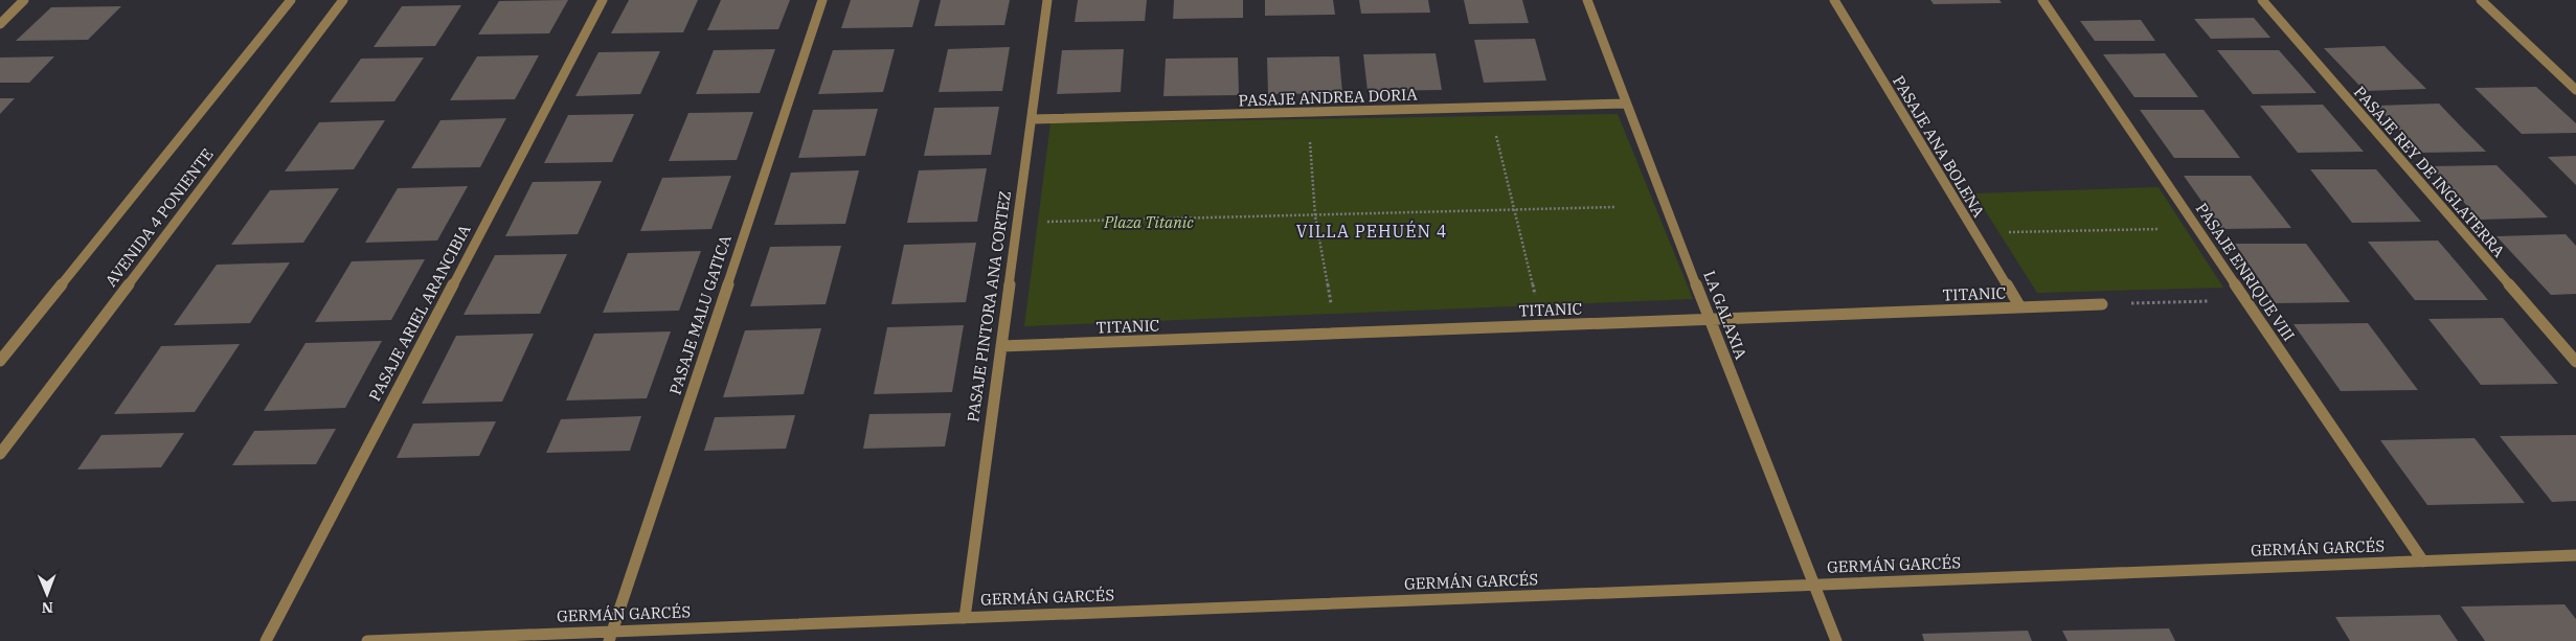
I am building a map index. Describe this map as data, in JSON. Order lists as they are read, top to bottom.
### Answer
{
  "streets": {
    "street": [
      "PASAJE ANDREA DORIA",
      "PASAJE ANA BOLENA",
      "PASAJE REY DE INGLATERRA",
      "AVENIDA 4 PONIENTE",
      "PASAJE ENRIQUE VIII",
      "TITANIC",
      "PASAJE PINTORA ANA CORTEZ",
      "PASAJE ARIEL ARANCIBIA",
      "PASAJE MALU GATICA",
      "LA GALAXIA",
      "GERMÁN GARCÉS"
    ]
  },
  "crossings": [
    ["PASAJE ANDREA DORIA", "PASAJE PINTORA ANA CORTEZ"],
    ["PASAJE ANDREA DORIA", "LA GALAXIA"],
    ["PASAJE ANA BOLENA", "TITANIC"],
    ["PASAJE ENRIQUE VIII", "GERMÁN GARCÉS"],
    ["TITANIC", "PASAJE PINTORA ANA CORTEZ"],
    ["TITANIC", "LA GALAXIA"],
    ["PASAJE PINTORA ANA CORTEZ", "GERMÁN GARCÉS"],
    ["PASAJE MALU GATICA", "GERMÁN GARCÉS"],
    ["LA GALAXIA", "GERMÁN GARCÉS"]
  ],
  "districts": ["VILLA PEHUÉN 4"],
  "parks": ["Plaza Titanic"],
  "north": "bottom"
}
